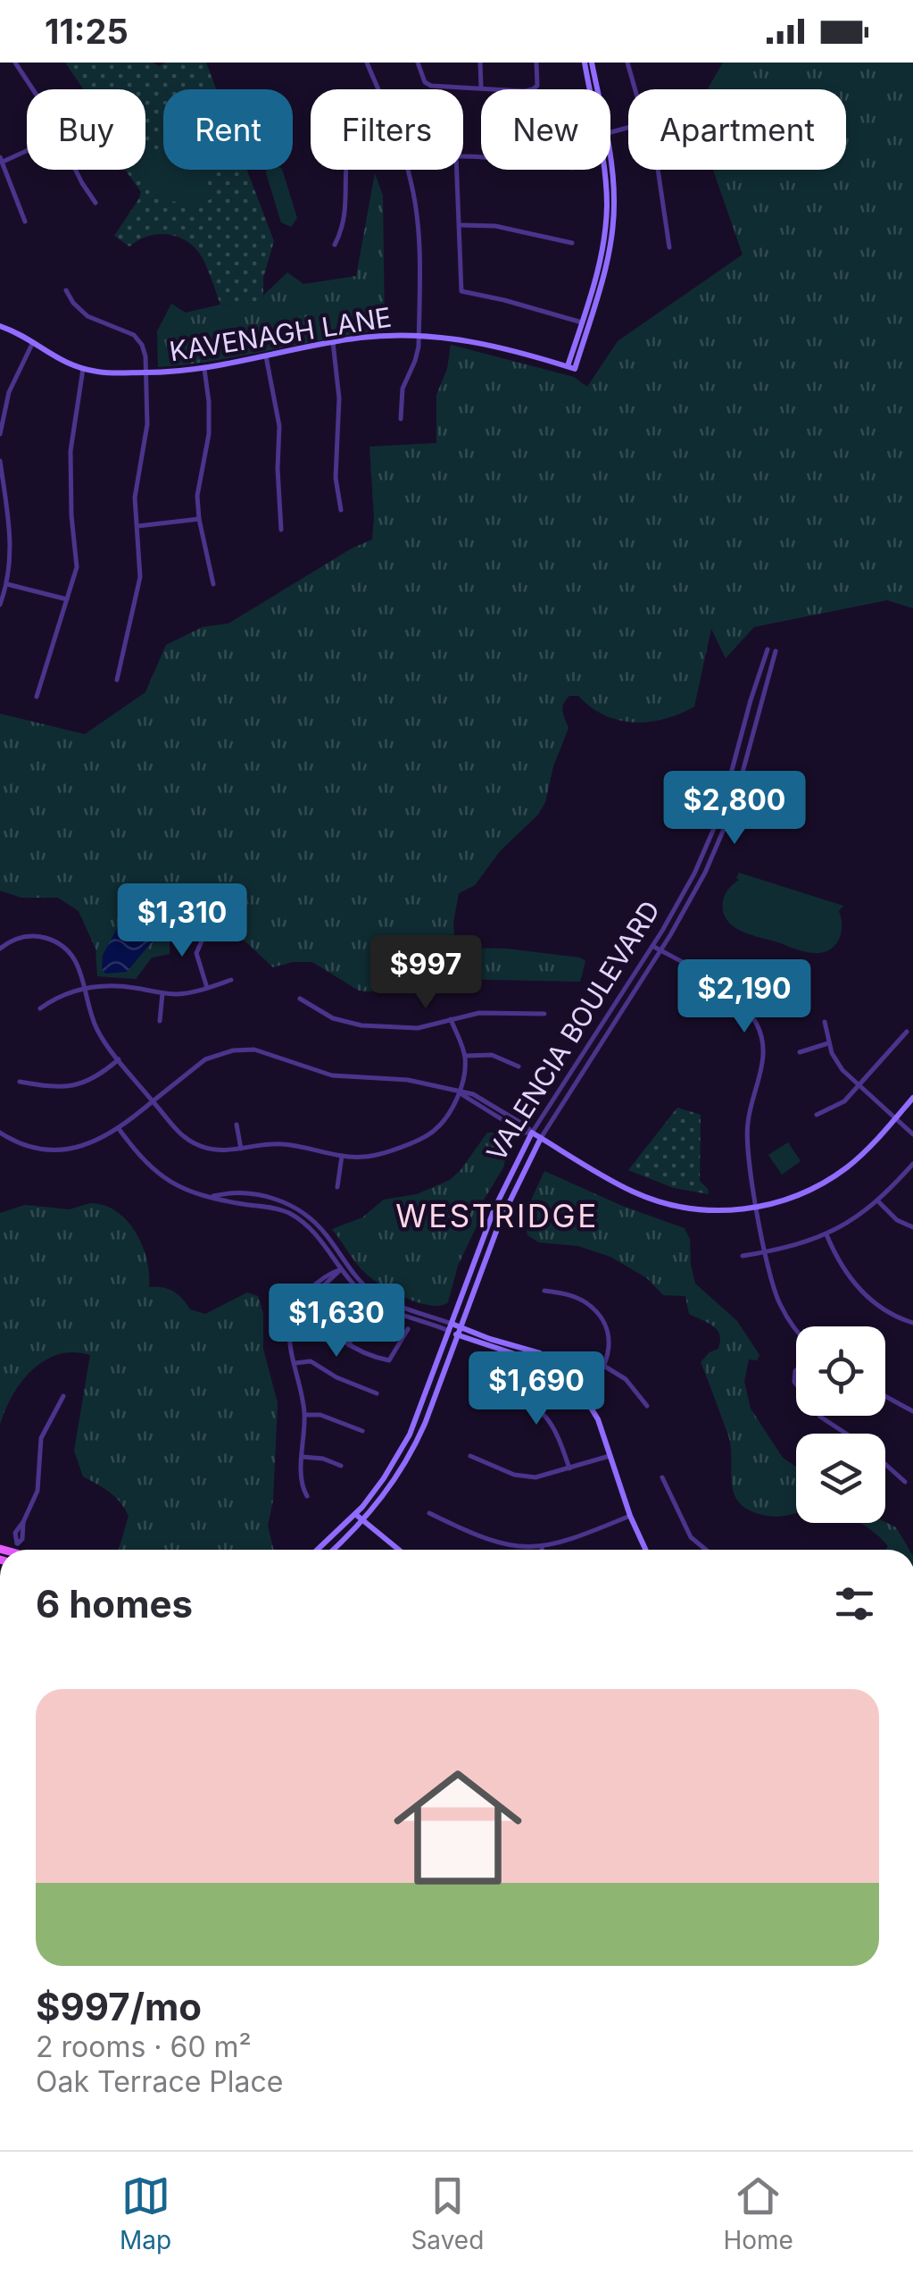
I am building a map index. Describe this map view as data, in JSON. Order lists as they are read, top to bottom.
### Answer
{
  "streets": {
    "street": ["KAVENAGH LANE", "VALENCIA BOULEVARD"]
  },
  "districts": ["WESTRIDGE"],
  "page": {
    "status": "11:25",
    "chip": [
      "Buy",
      "Rent",
      "Filters",
      "New",
      "Apartment"
    ],
    "price": [
      "$2,800",
      "$1,310",
      "$997",
      "$2,190",
      "$1,630",
      "$1,690"
    ],
    "heading": "6 homes",
    "list": [
      {
        "name": "$997/mo",
        "note": "2 rooms · 60 m² · Oak Terrace Place"
      }
    ],
    "tabs": ["Map", "Saved", "Home"]
  }
}
